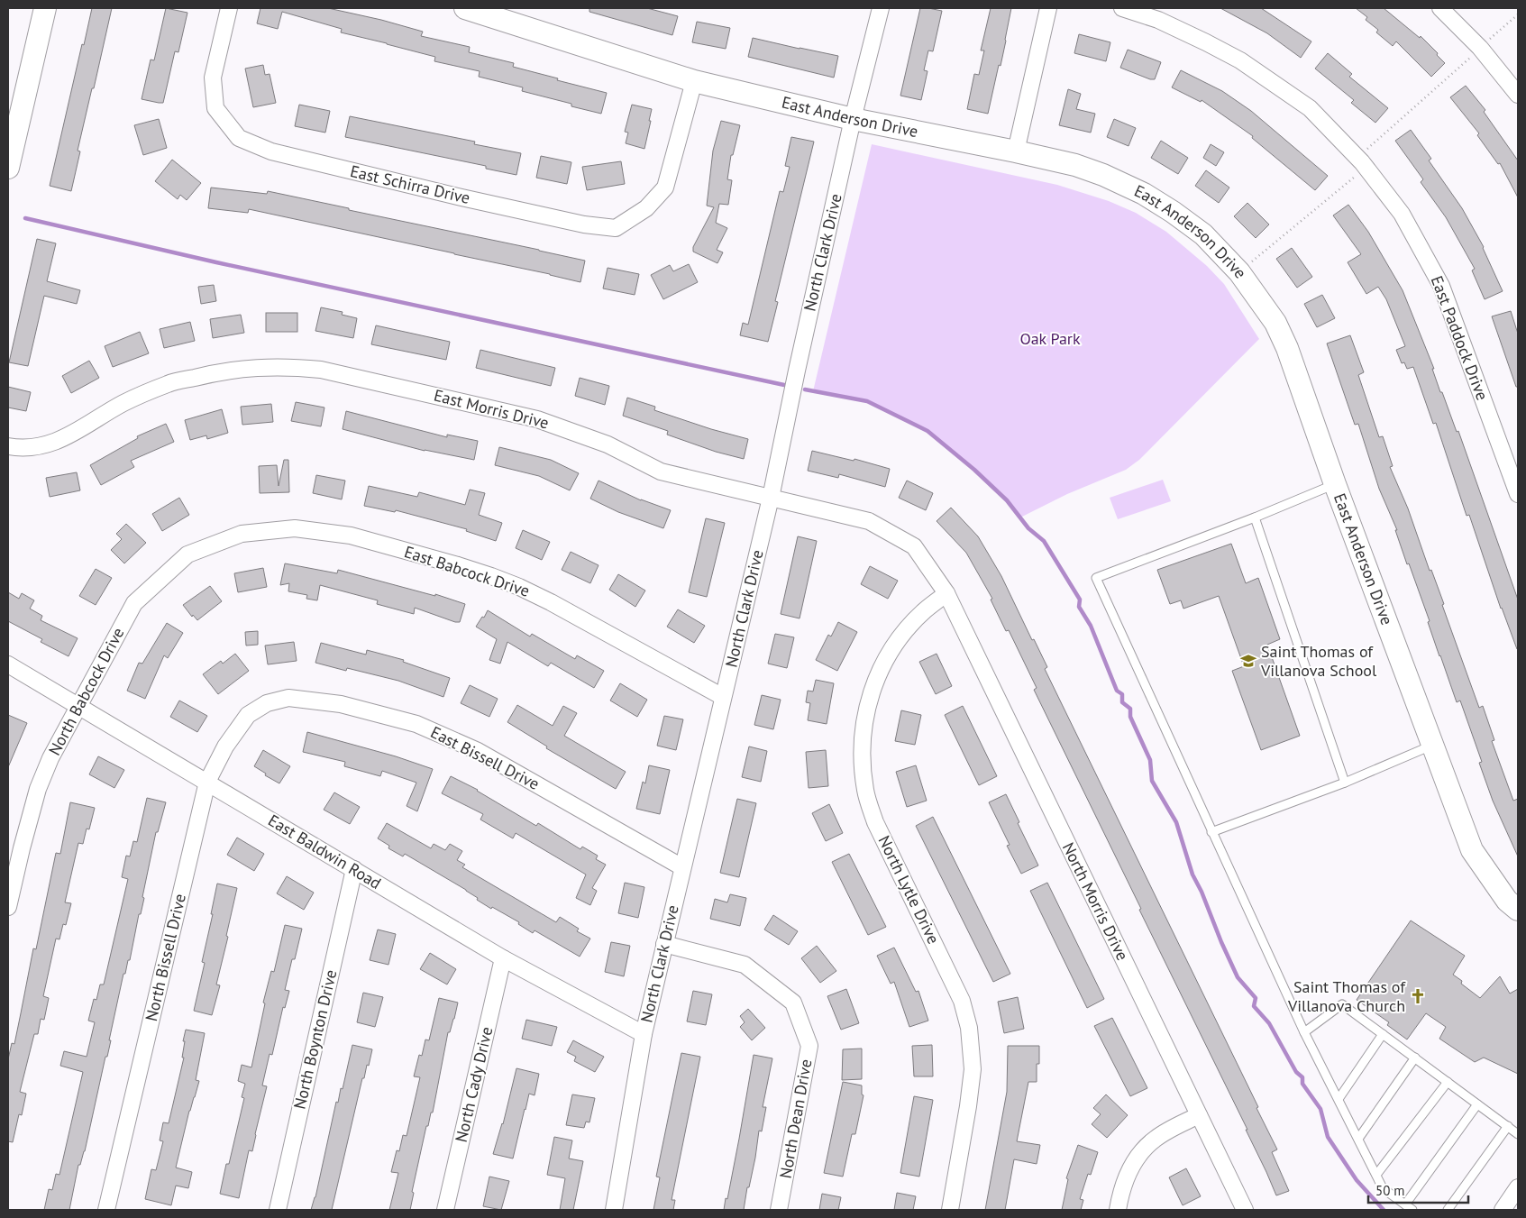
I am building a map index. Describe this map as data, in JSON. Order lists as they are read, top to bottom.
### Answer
{
  "streets": {
    "street": [
      "East Anderson Drive",
      "East Schirra Drive",
      "North Clark Drive",
      "East Paddock Drive",
      "East Morris Drive",
      "East Babcock Drive",
      "North Babcock Drive",
      "East Bissell Drive",
      "East Baldwin Road",
      "North Lytle Drive",
      "North Morris Drive",
      "North Bissell Drive",
      "North Boynton Drive",
      "North Cady Drive",
      "North Dean Drive"
    ]
  },
  "crossings": [
    ["East Anderson Drive", "East Schirra Drive"],
    ["East Anderson Drive", "North Clark Drive"],
    ["North Clark Drive", "East Morris Drive"],
    ["North Clark Drive", "East Babcock Drive"],
    ["North Clark Drive", "East Bissell Drive"],
    ["North Clark Drive", "East Baldwin Road"],
    ["North Clark Drive", "North Dean Drive"],
    ["East Morris Drive", "North Lytle Drive"],
    ["East Morris Drive", "North Morris Drive"],
    ["East Babcock Drive", "North Babcock Drive"],
    ["North Babcock Drive", "East Baldwin Road"],
    ["East Bissell Drive", "North Bissell Drive"],
    ["East Baldwin Road", "North Bissell Drive"],
    ["East Baldwin Road", "North Boynton Drive"],
    ["East Baldwin Road", "North Cady Drive"],
    ["North Lytle Drive", "North Morris Drive"]
  ],
  "parks": ["Oak Park"],
  "places": {
    "school or university": ["Saint Thomas of Villanova School"],
    "church": ["Saint Thomas of Villanova Church"]
  },
  "scale_bar": "50 m"
}
